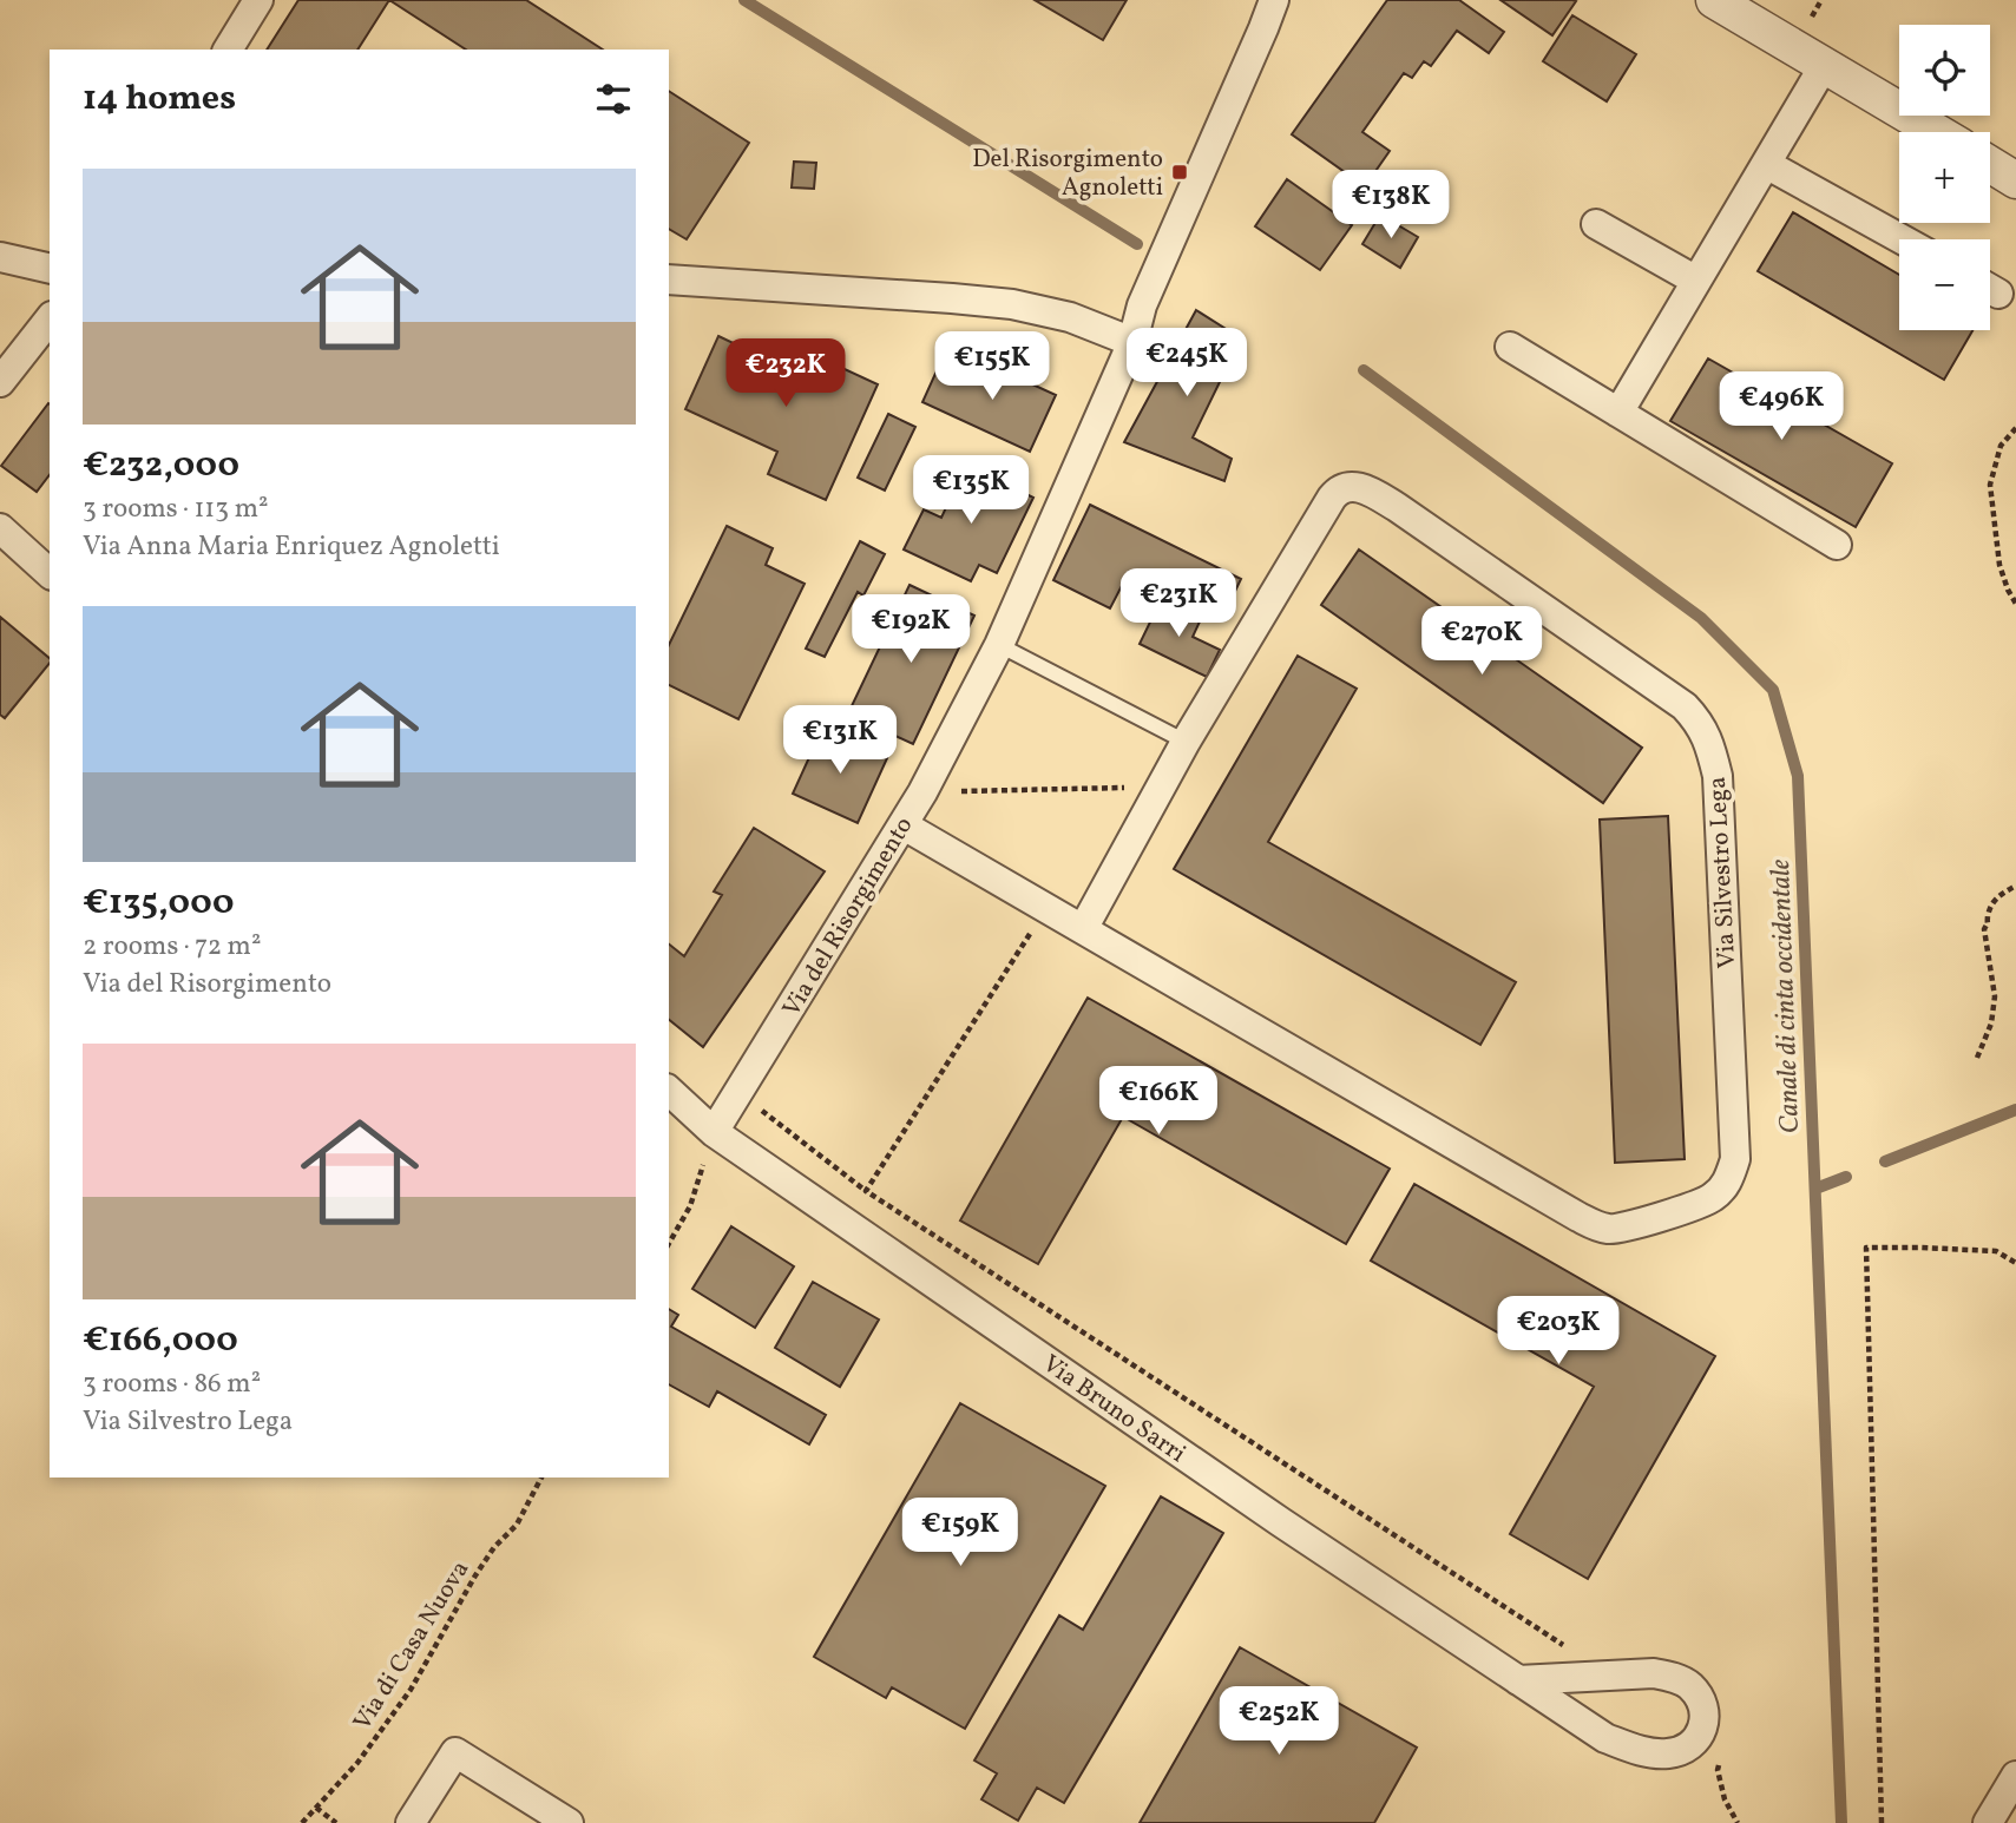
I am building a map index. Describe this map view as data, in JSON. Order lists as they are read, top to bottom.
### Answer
{
  "streets": {
    "street": ["Via Silvestro Lega", "Via del Risorgimento", "Via Bruno Sarri"],
    "path": ["Via di Casa Nuova"]
  },
  "crossings": [
    ["Via Silvestro Lega", "Via del Risorgimento"],
    ["Via del Risorgimento", "Via Bruno Sarri"]
  ],
  "water": ["Canale di cinta occidentale"],
  "places": {
    "transit": ["Del Risorgimento Agnoletti"]
  },
  "page": {
    "map_buttons": ["+", "−"],
    "heading": "14 homes",
    "list": [
      {
        "name": "€232,000",
        "note": "3 rooms · 113 m² · Via Anna Maria Enriquez Agnoletti"
      },
      {
        "name": "€135,000",
        "note": "2 rooms · 72 m² · Via del Risorgimento"
      },
      {
        "name": "€166,000",
        "note": "3 rooms · 86 m² · Via Silvestro Lega"
      }
    ],
    "price": [
      "€138K",
      "€245K",
      "€155K",
      "€232K",
      "€496K",
      "€135K",
      "€231K",
      "€192K",
      "€270K",
      "€131K",
      "€166K",
      "€203K",
      "€159K",
      "€252K"
    ]
  }
}
